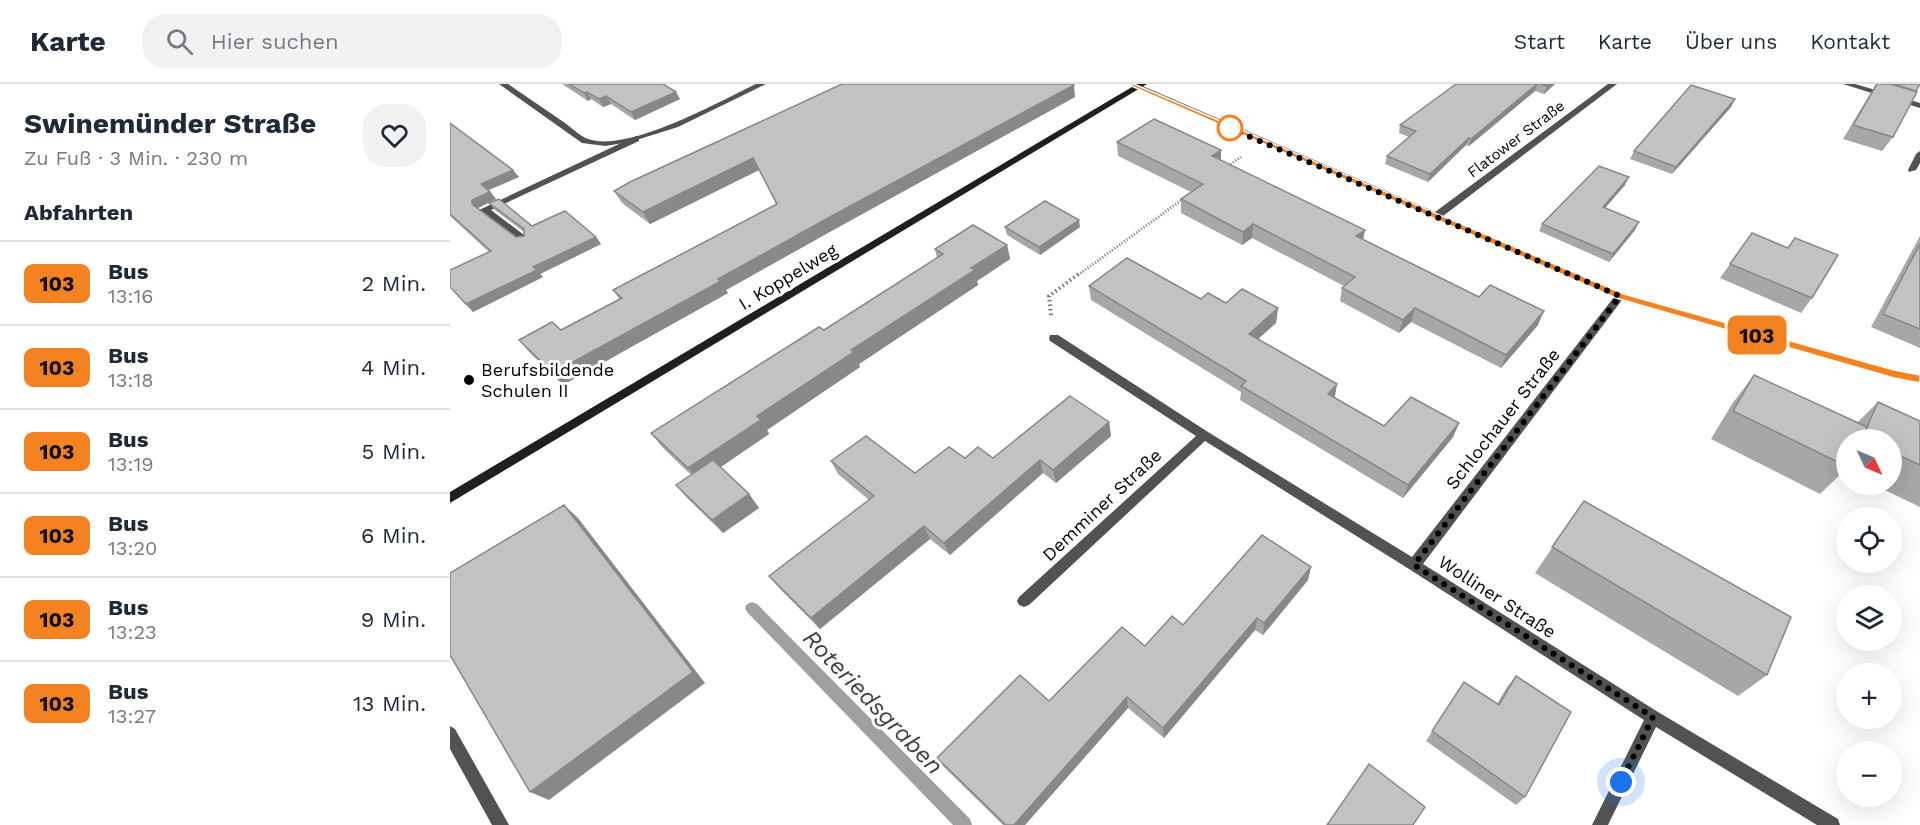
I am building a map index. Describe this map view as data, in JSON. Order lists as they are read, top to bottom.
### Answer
{
  "streets": {
    "street": [
      "Flatower Straße",
      "I. Koppelweg",
      "Schlochauer Straße",
      "Demminer Straße",
      "Wolliner Straße"
    ]
  },
  "crossings": [
    ["Schlochauer Straße", "Wolliner Straße"],
    ["Demminer Straße", "Wolliner Straße"]
  ],
  "water": ["Roteriedsgraben"],
  "places": ["Berufsbildende Schulen II"],
  "lines": ["bus line 103"],
  "north": "bottom right",
  "page": {
    "header": "Karte",
    "search": "Hier suchen",
    "nav": [
      "Start",
      "Karte",
      "Über uns",
      "Kontakt"
    ],
    "heading": [
      ["Swinemünder Straße", "Zu Fuß · 3 Min. · 230 m"],
      "Abfahrten"
    ],
    "on_map": "103",
    "list": [
      {
        "mark": "103",
        "name": "Bus",
        "note": "13:16",
        "value": "2 Min."
      },
      {
        "mark": "103",
        "name": "Bus",
        "note": "13:18",
        "value": "4 Min."
      },
      {
        "mark": "103",
        "name": "Bus",
        "note": "13:19",
        "value": "5 Min."
      },
      {
        "mark": "103",
        "name": "Bus",
        "note": "13:20",
        "value": "6 Min."
      },
      {
        "mark": "103",
        "name": "Bus",
        "note": "13:23",
        "value": "9 Min."
      },
      {
        "mark": "103",
        "name": "Bus",
        "note": "13:27",
        "value": "13 Min."
      }
    ],
    "map_buttons": ["+", "−"]
  }
}
